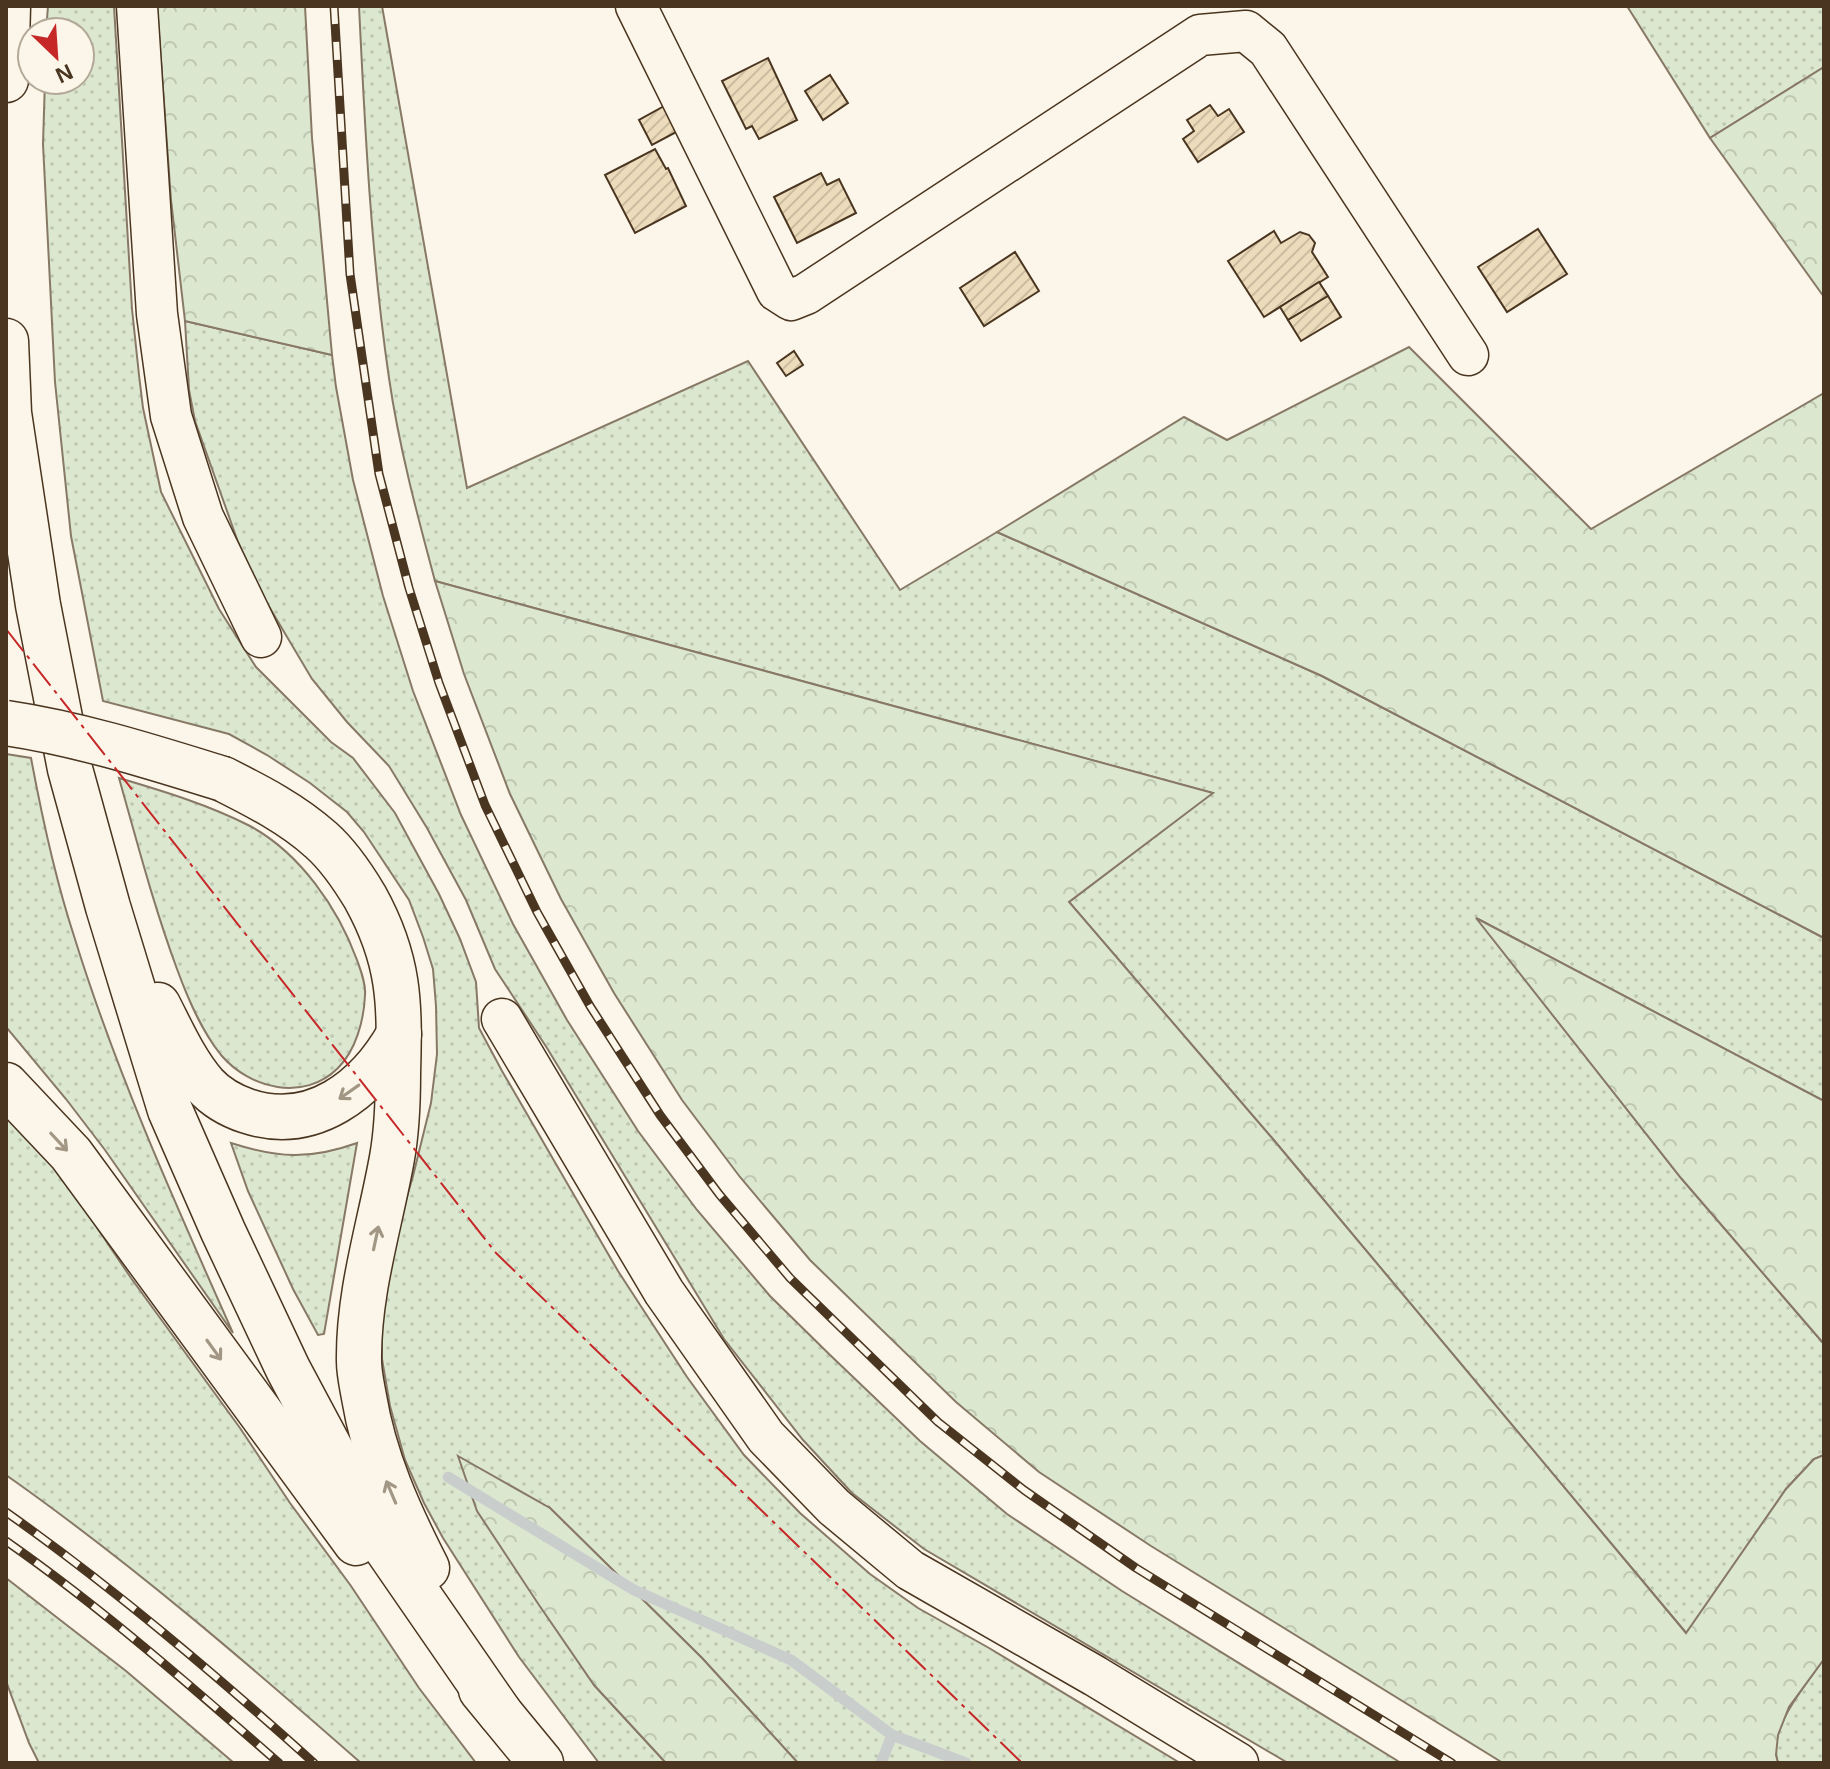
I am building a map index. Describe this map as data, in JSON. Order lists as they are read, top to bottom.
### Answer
{
  "north": "bottom right"
}
